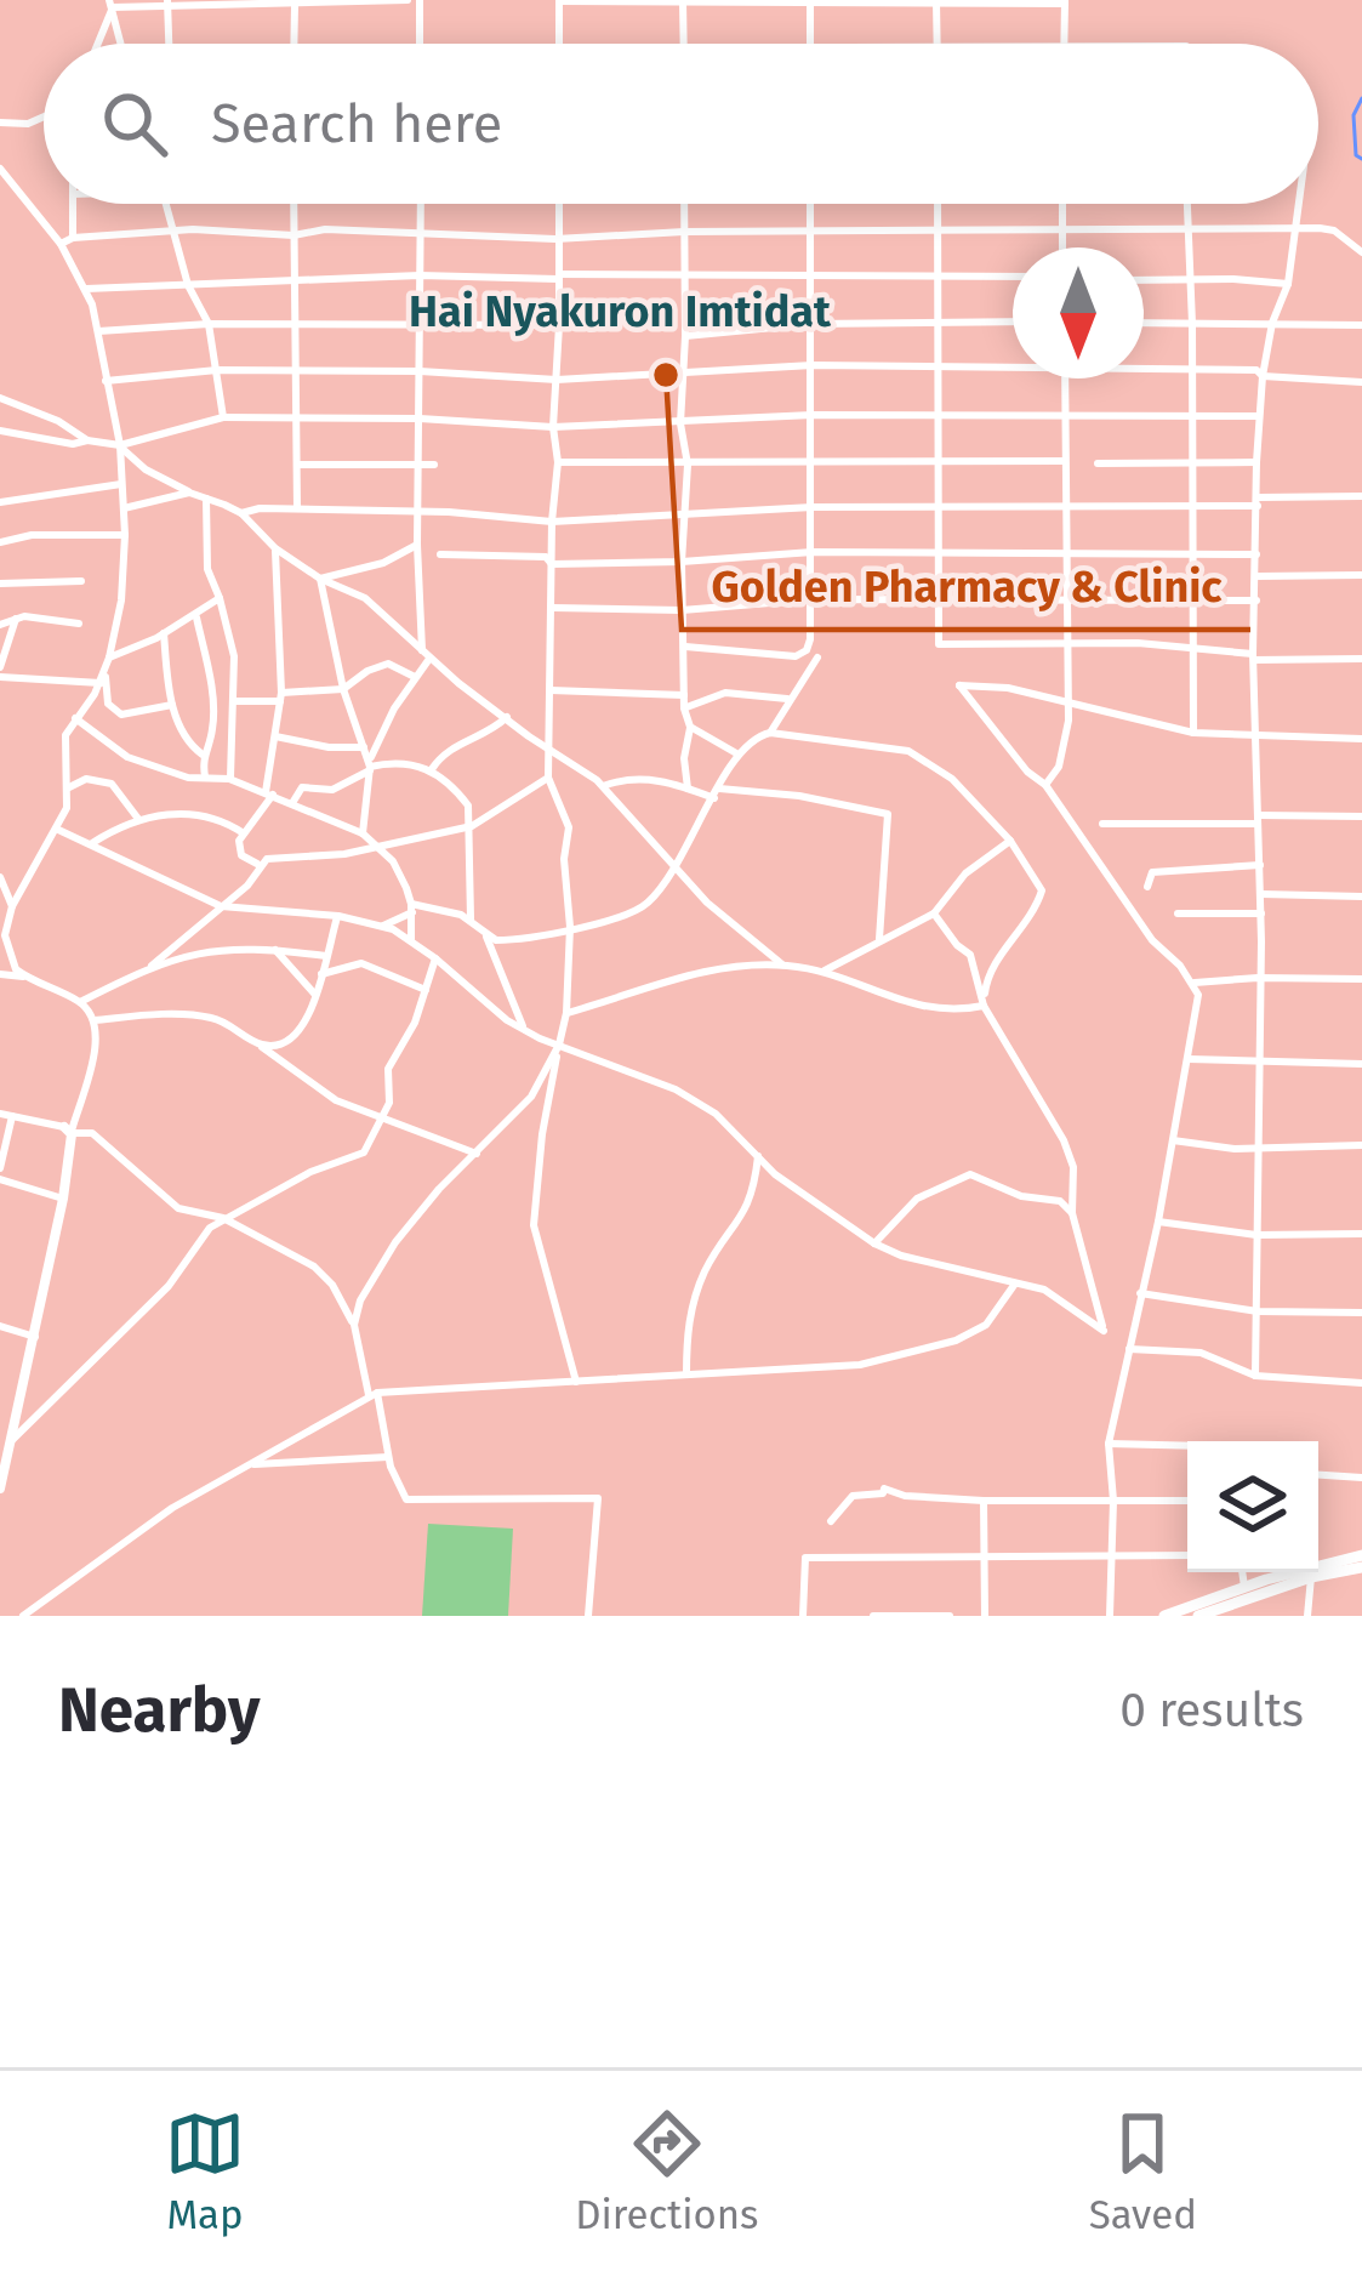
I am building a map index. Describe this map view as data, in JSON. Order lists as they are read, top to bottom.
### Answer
{
  "districts": ["Hai Nyakuron Imtidat"],
  "places": ["Golden Pharmacy & Clinic"],
  "north": "bottom",
  "page": {
    "search": "Search here",
    "heading": ["Nearby", "0 results"],
    "nav": ["Map", "Directions", "Saved"]
  }
}
